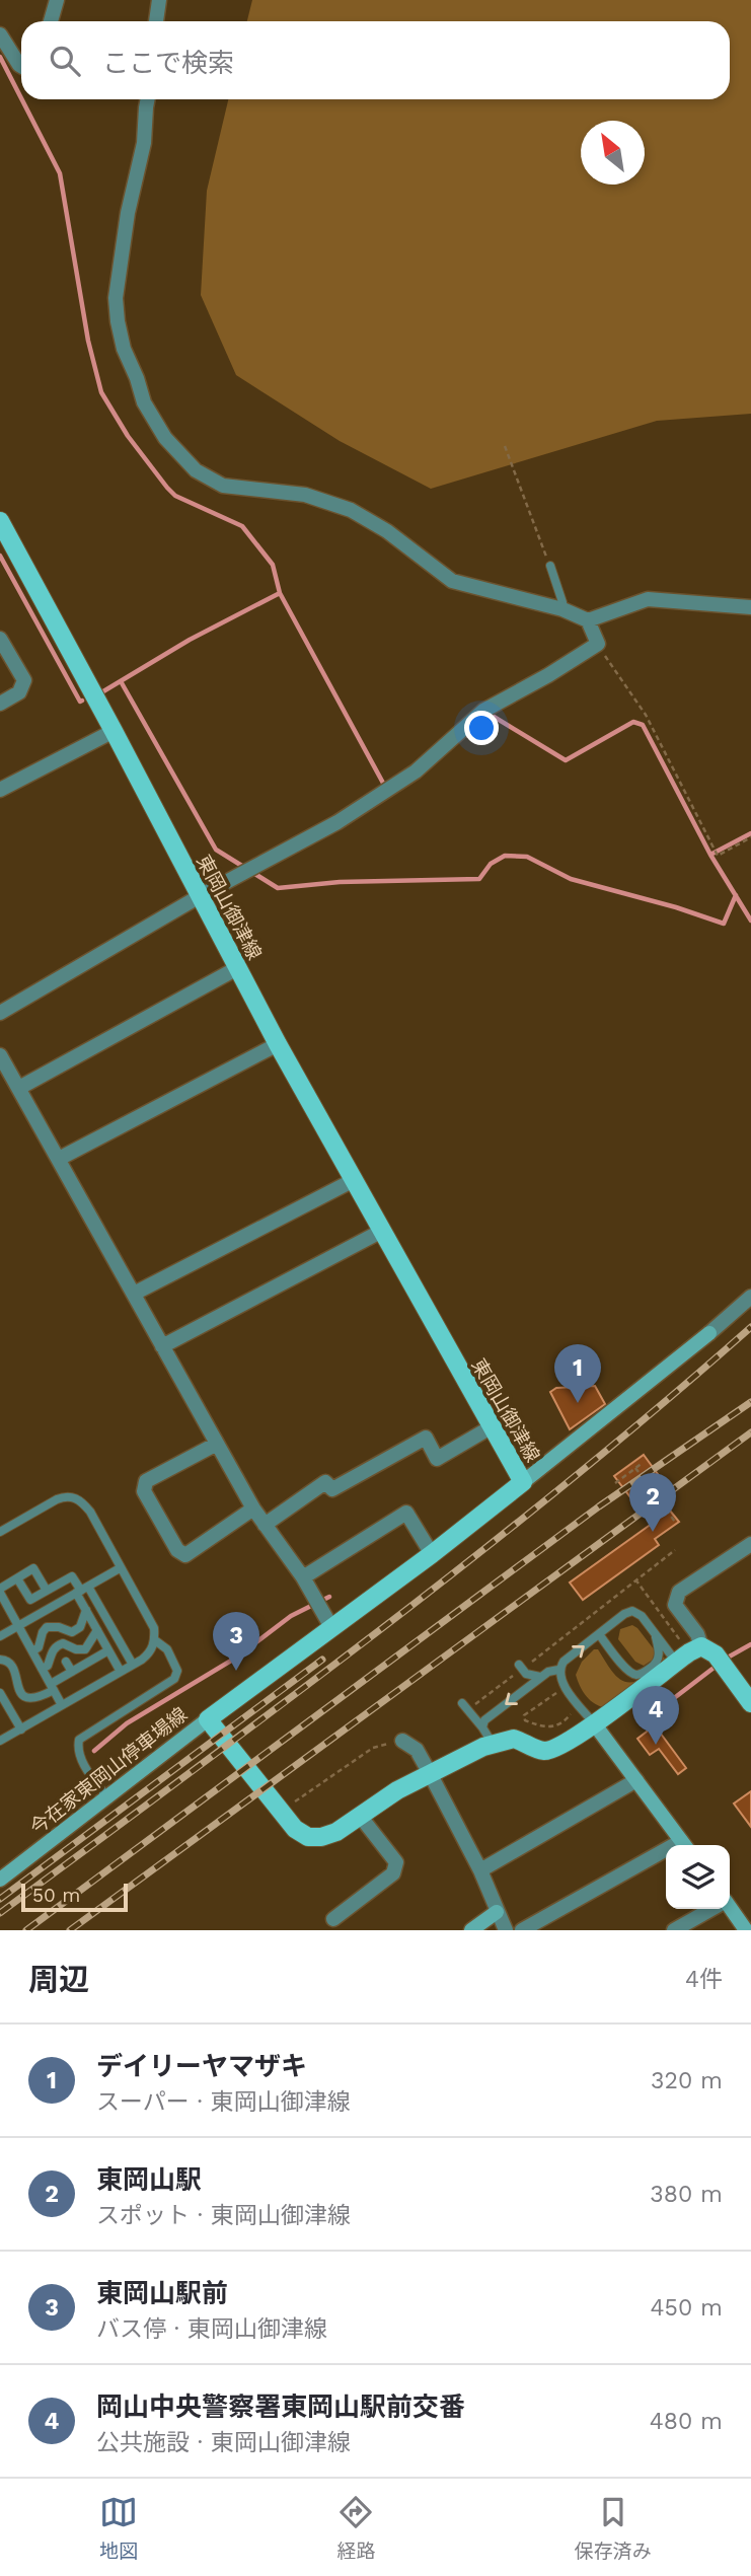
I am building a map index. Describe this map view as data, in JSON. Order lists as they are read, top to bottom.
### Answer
{
  "streets": {
    "main road": ["東岡山御津線"],
    "street": ["今在家東岡山停車場線"]
  },
  "crossings": [
    ["東岡山御津線", "今在家東岡山停車場線"]
  ],
  "scale_bar": "50 m",
  "north": "top left",
  "page": {
    "search": "ここで検索",
    "pins": [
      "1",
      "2",
      "3",
      "4"
    ],
    "scale": "50 m",
    "heading": ["周辺", "4件"],
    "list": [
      {
        "mark": "1",
        "name": "デイリーヤマザキ",
        "note": "スーパー · 東岡山御津線",
        "value": "320 m"
      },
      {
        "mark": "2",
        "name": "東岡山駅",
        "note": "スポット · 東岡山御津線",
        "value": "380 m"
      },
      {
        "mark": "3",
        "name": "東岡山駅前",
        "note": "バス停 · 東岡山御津線",
        "value": "450 m"
      },
      {
        "mark": "4",
        "name": "岡山中央警察署東岡山駅前交番",
        "note": "公共施設 · 東岡山御津線",
        "value": "480 m"
      }
    ],
    "nav": ["地図", "経路", "保存済み"]
  }
}
